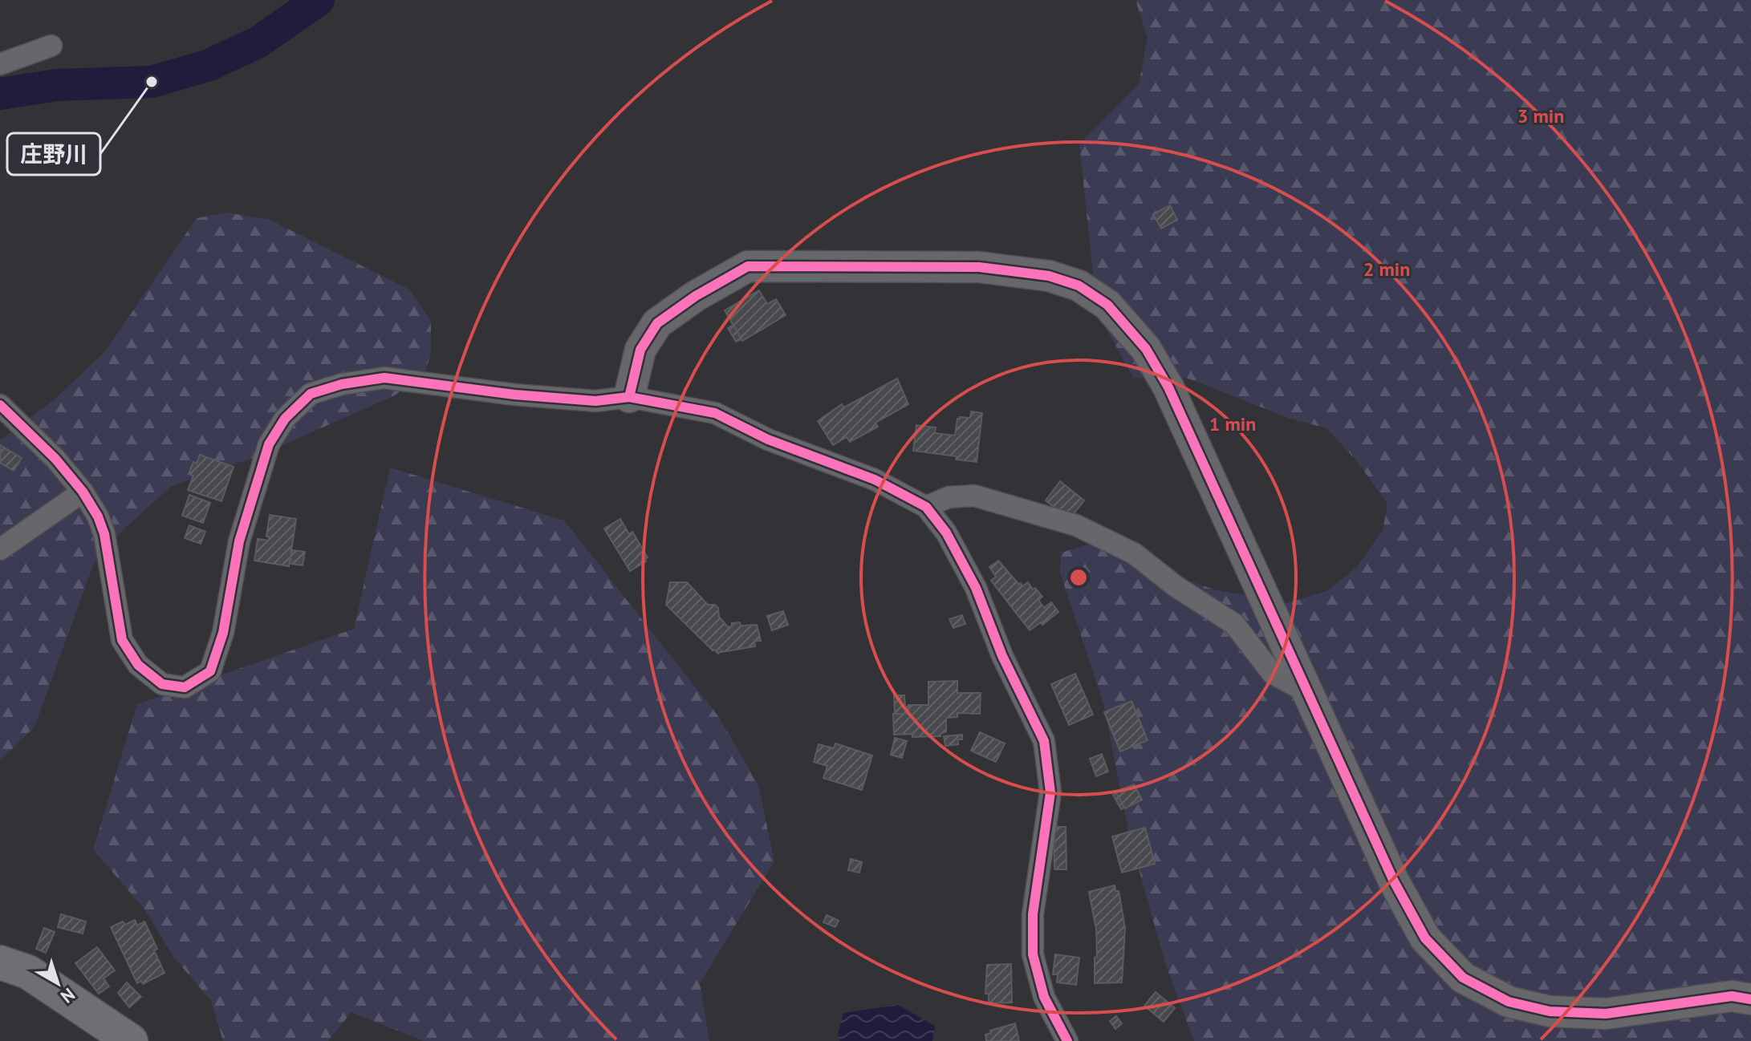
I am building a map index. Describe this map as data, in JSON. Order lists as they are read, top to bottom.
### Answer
{
  "places": ["庄野川"],
  "north": "bottom right",
  "rings": ["3 min", "2 min", "1 min"]
}
